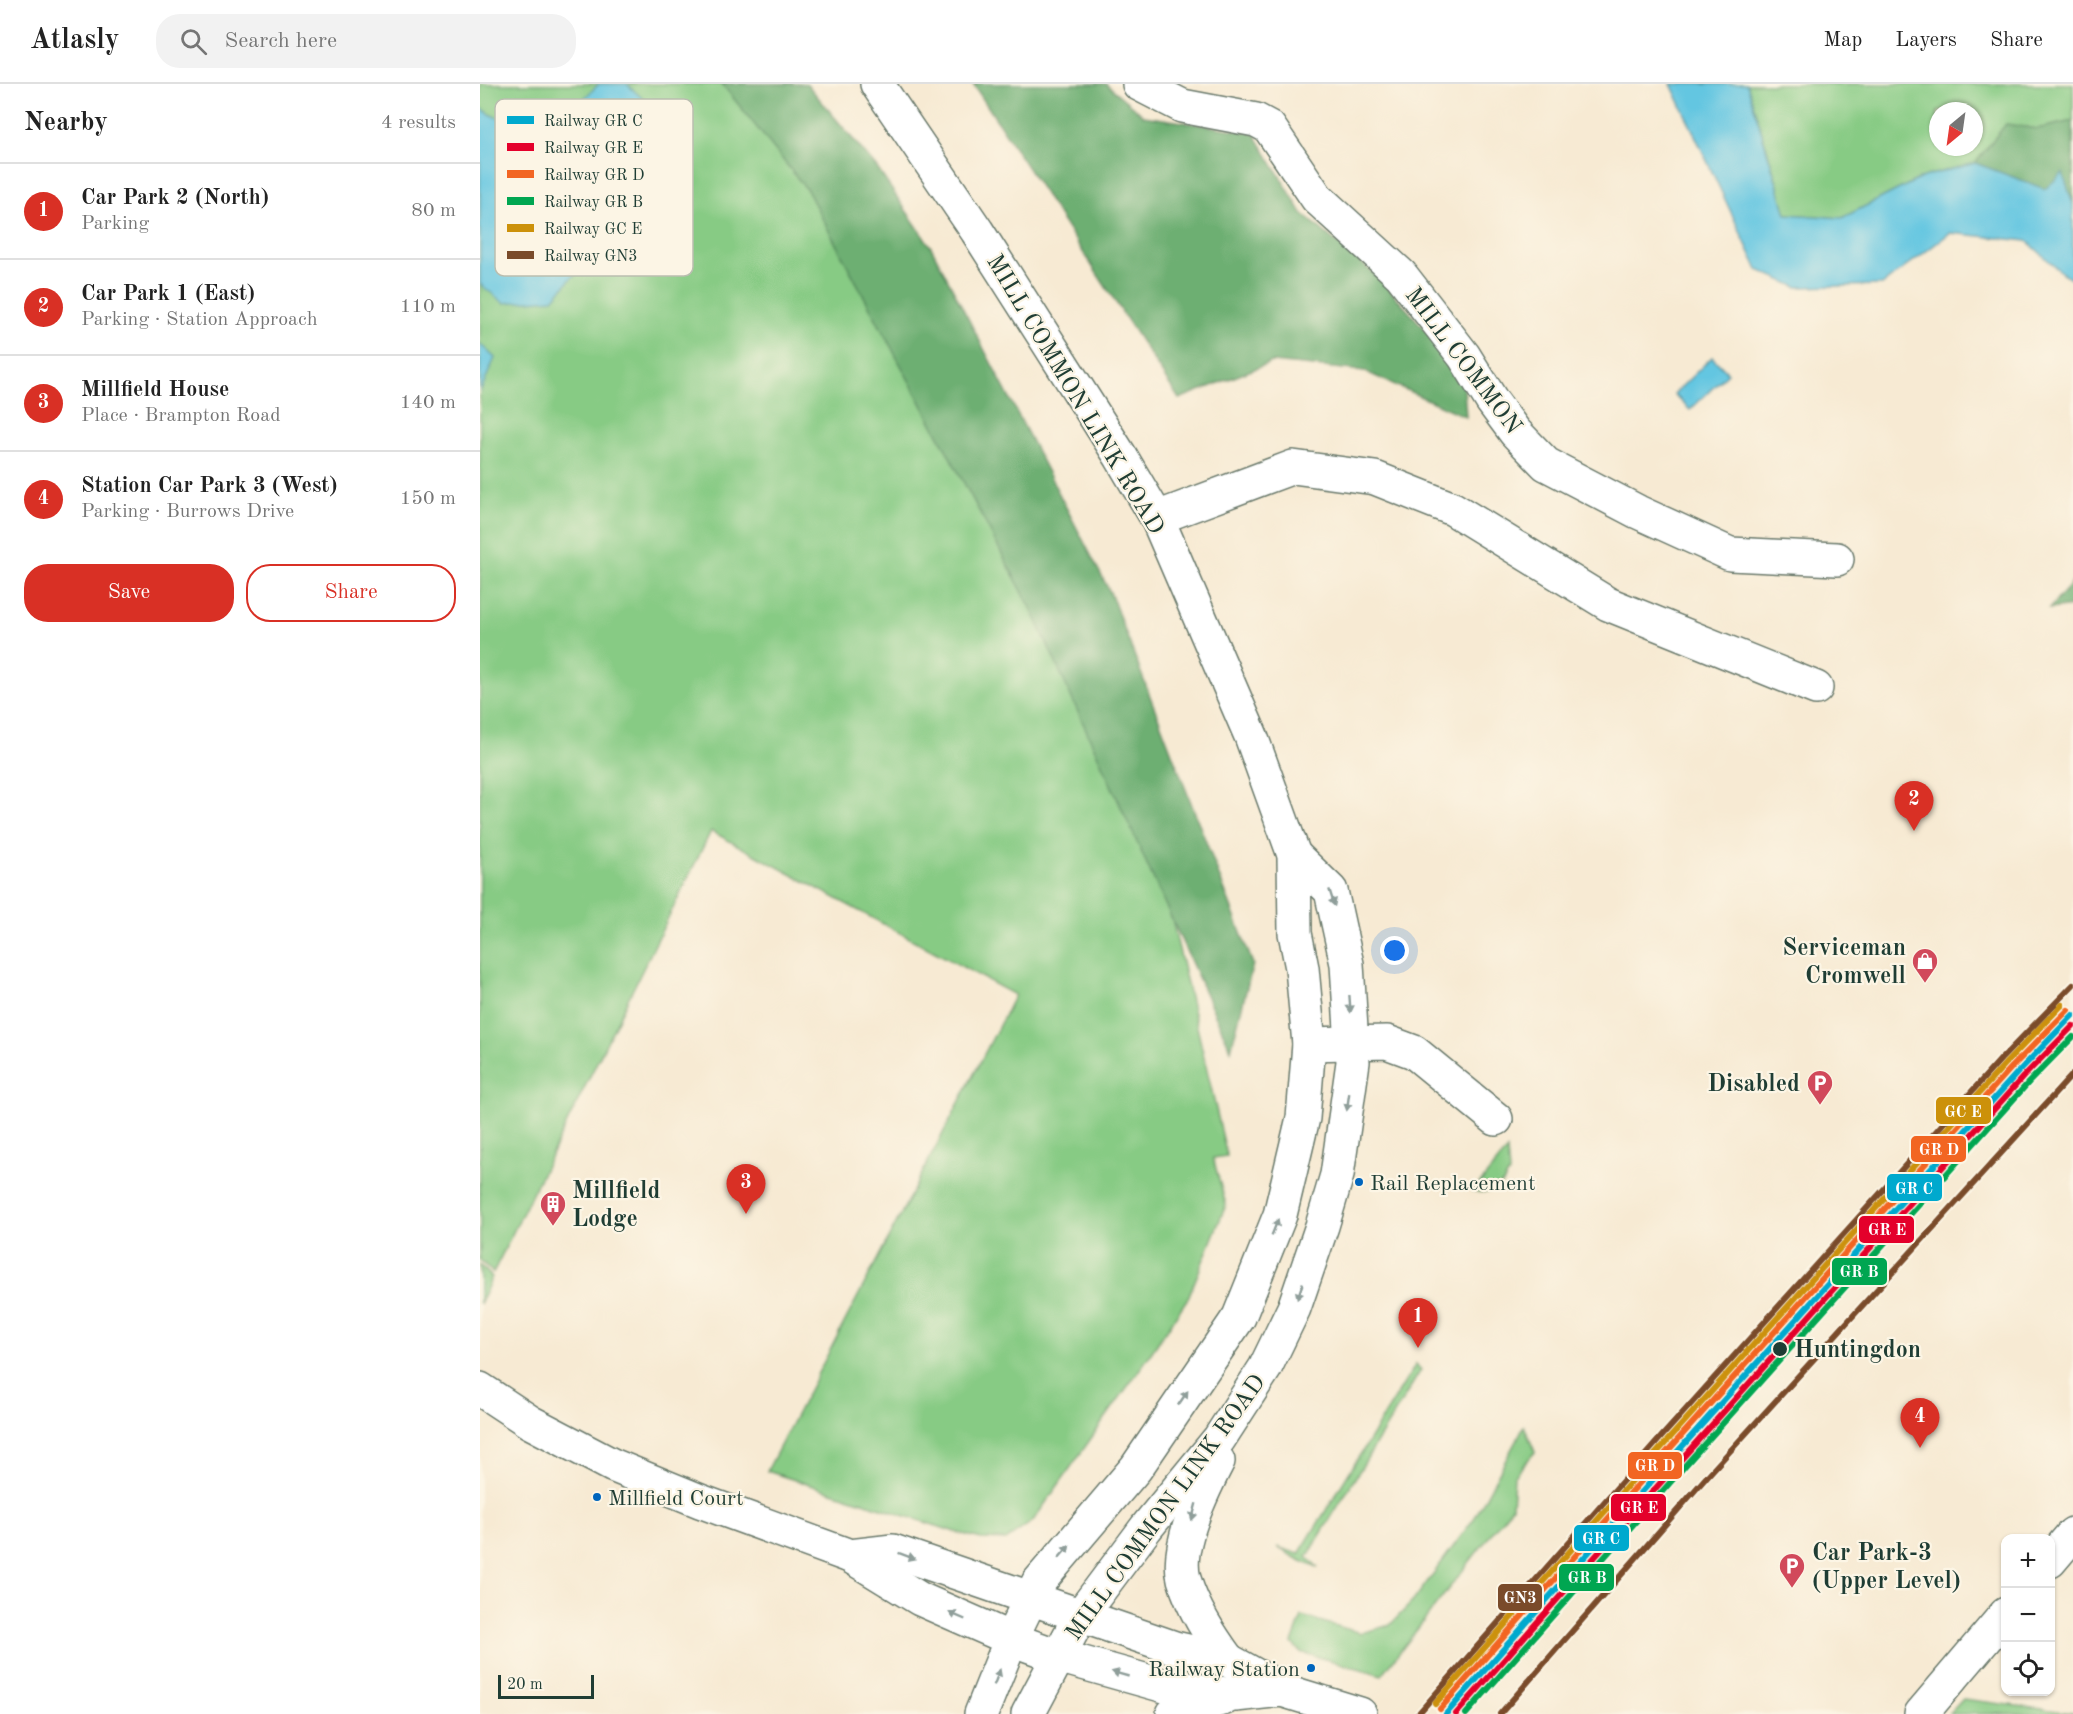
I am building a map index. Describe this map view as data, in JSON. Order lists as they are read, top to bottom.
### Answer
{
  "streets": {
    "main road": ["MILL COMMON", "MILL COMMON LINK ROAD"]
  },
  "places": {
    "shop": ["Serviceman Cromwell"],
    "parking": ["Disabled", "Car Park-3 (Upper Level)"],
    "other": [
      "Rail Replacement",
      "Huntingdon",
      "Millfield Court",
      "Railway Station"
    ],
    "building": ["Millfield Lodge"]
  },
  "lines": ["rail line GN3"],
  "legend": [
    "Railway GR C",
    "Railway GR E",
    "Railway GR D",
    "Railway GR B",
    "Railway GC E",
    "Railway GN3"
  ],
  "scale_bar": "20 m",
  "north": "bottom left",
  "page": {
    "header": "Atlasly",
    "search": "Search here",
    "nav": ["Map", "Layers", "Share"],
    "heading": ["Nearby", "4 results"],
    "list": [
      {
        "mark": "1",
        "name": "Car Park 2 (North)",
        "note": "Parking",
        "value": "80 m"
      },
      {
        "mark": "2",
        "name": "Car Park 1 (East)",
        "note": "Parking · Station Approach",
        "value": "110 m"
      },
      {
        "mark": "3",
        "name": "Millfield House",
        "note": "Place · Brampton Road",
        "value": "140 m"
      },
      {
        "mark": "4",
        "name": "Station Car Park 3 (West)",
        "note": "Parking · Burrows Drive",
        "value": "150 m"
      }
    ],
    "buttons": ["Save", "Share"],
    "pins": [
      "2",
      "3",
      "1",
      "4"
    ],
    "map_buttons": ["+", "−"],
    "scale": "20 m"
  }
}
